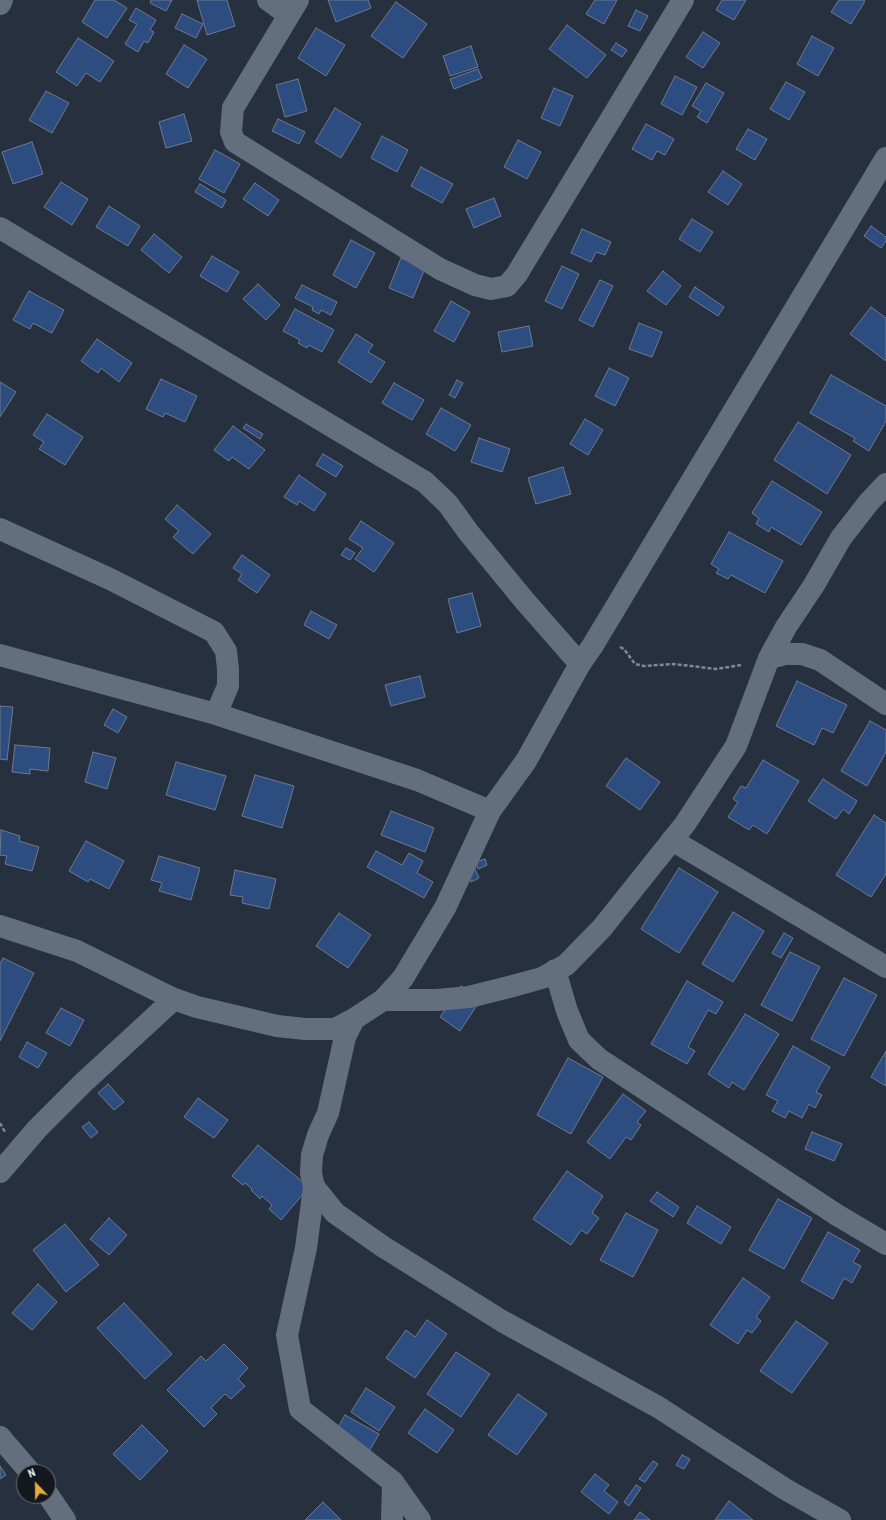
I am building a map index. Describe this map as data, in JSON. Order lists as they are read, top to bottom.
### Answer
{
  "north": "top"
}
